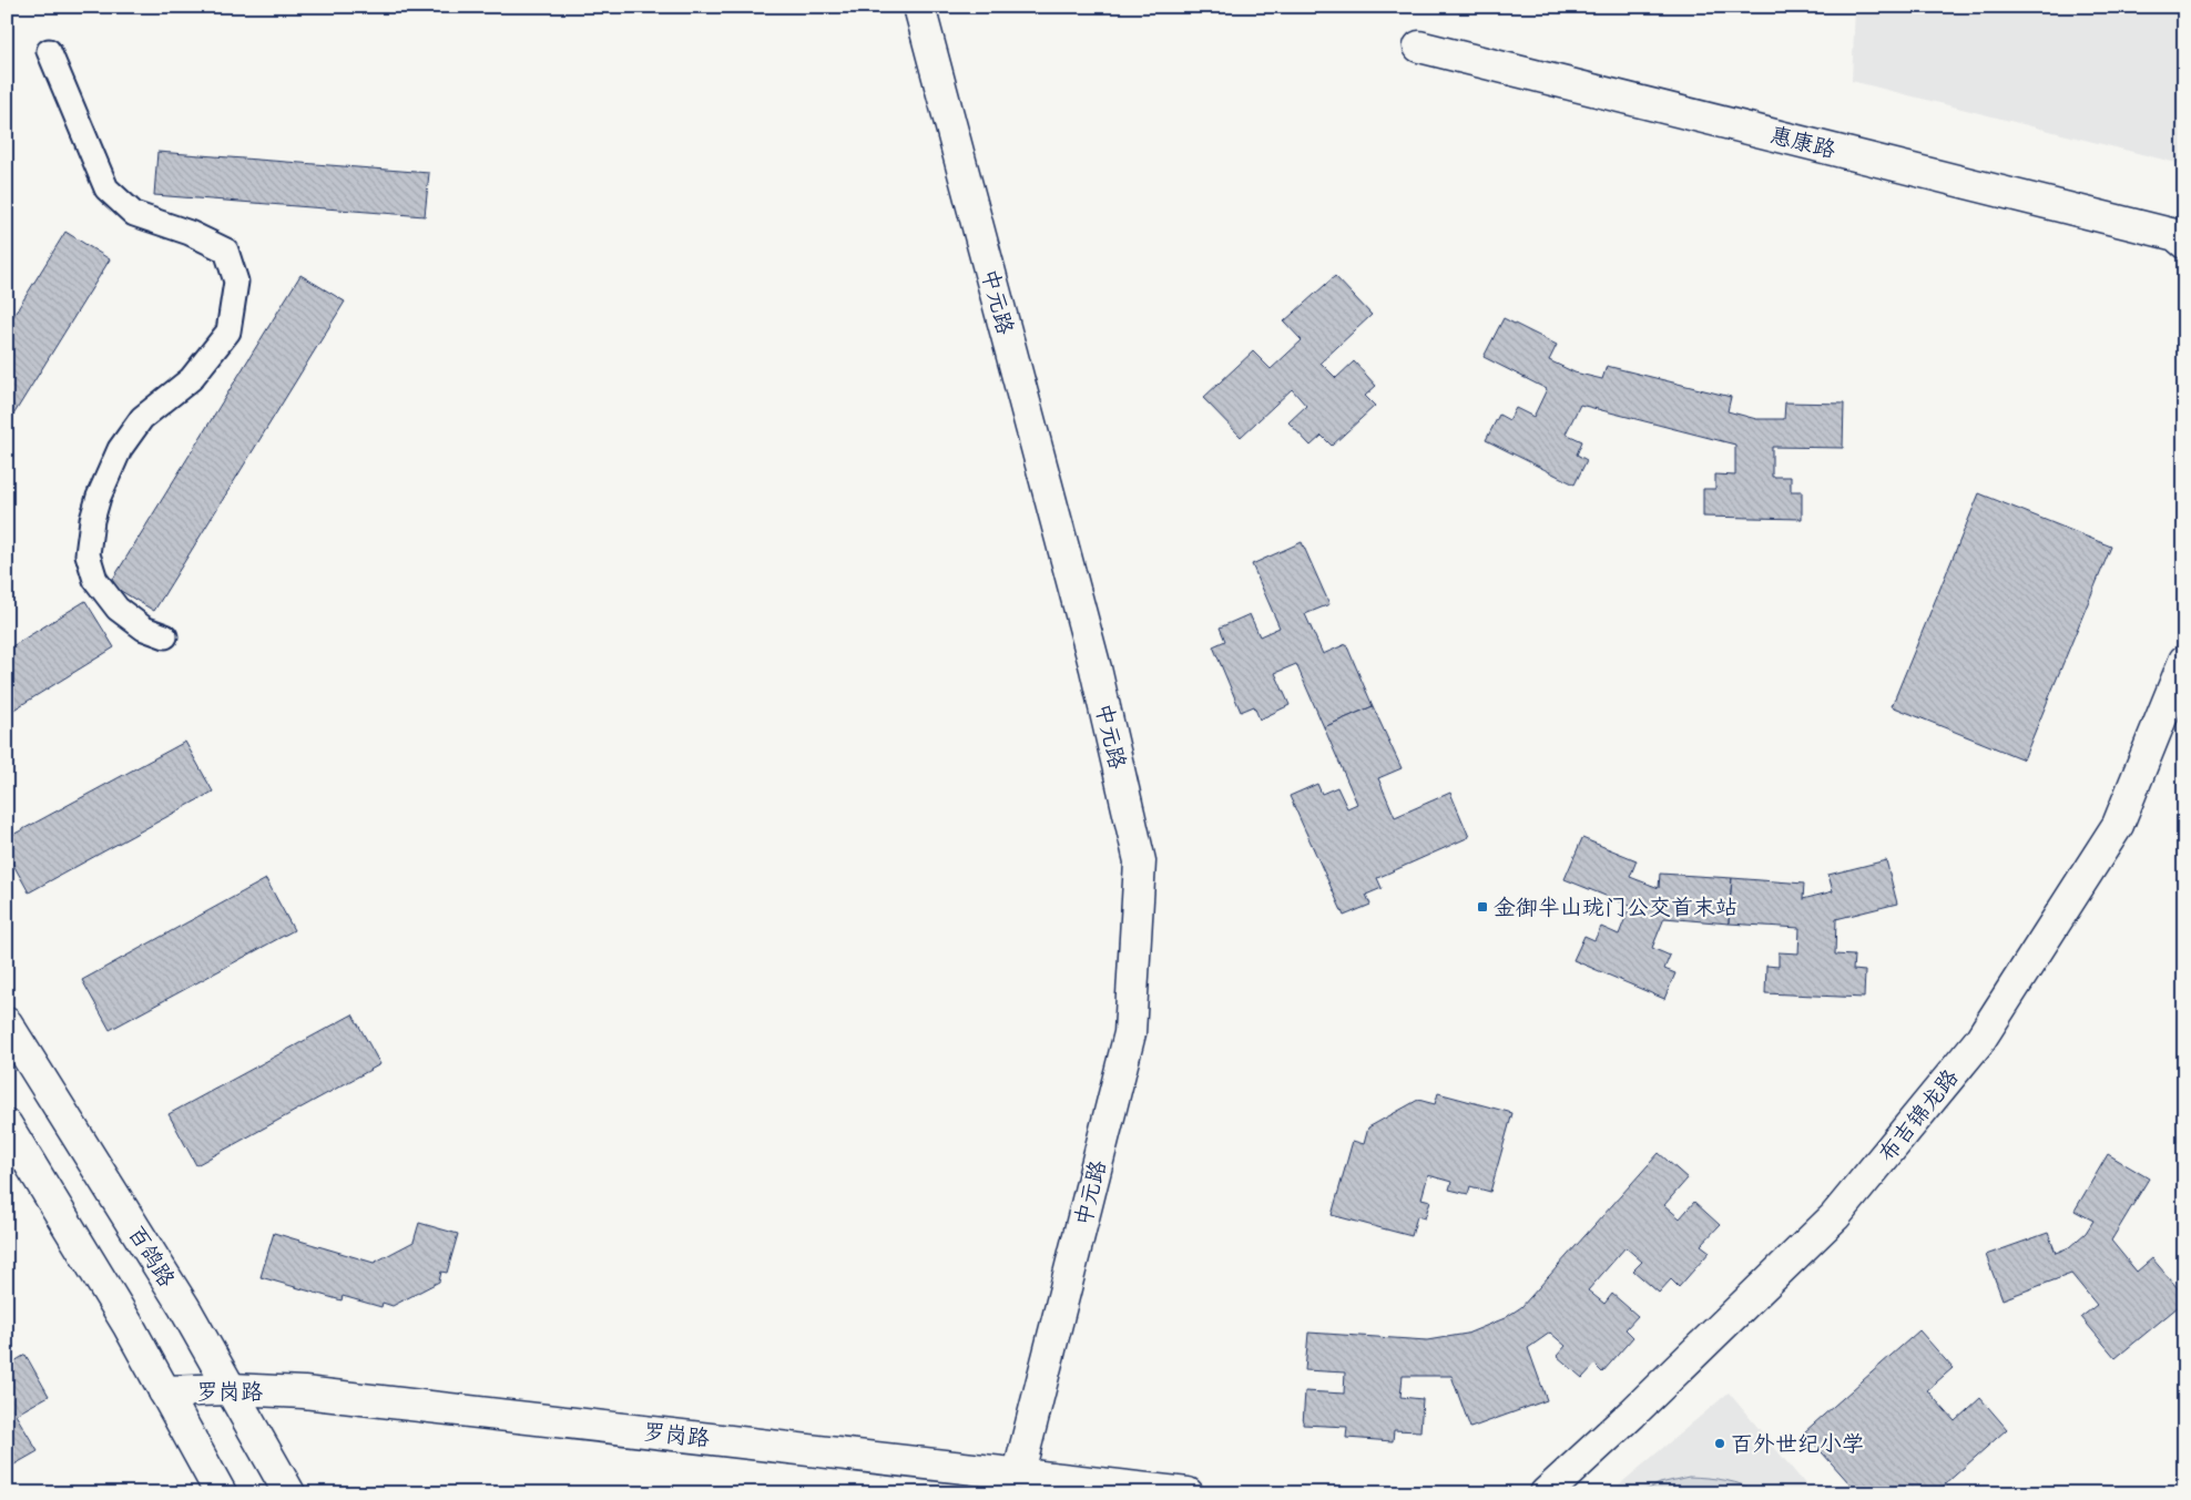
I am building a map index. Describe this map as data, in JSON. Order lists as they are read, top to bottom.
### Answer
{
  "streets": {
    "street": [
      "惠康路",
      "中元路",
      "布吉锦龙路",
      "百鸽路",
      "罗岗路"
    ]
  },
  "crossings": [
    ["中元路", "罗岗路"],
    ["百鸽路", "罗岗路"]
  ],
  "places": {
    "transit": ["金御半山珑门公交首末站"],
    "other": ["百外世纪小学"]
  }
}
